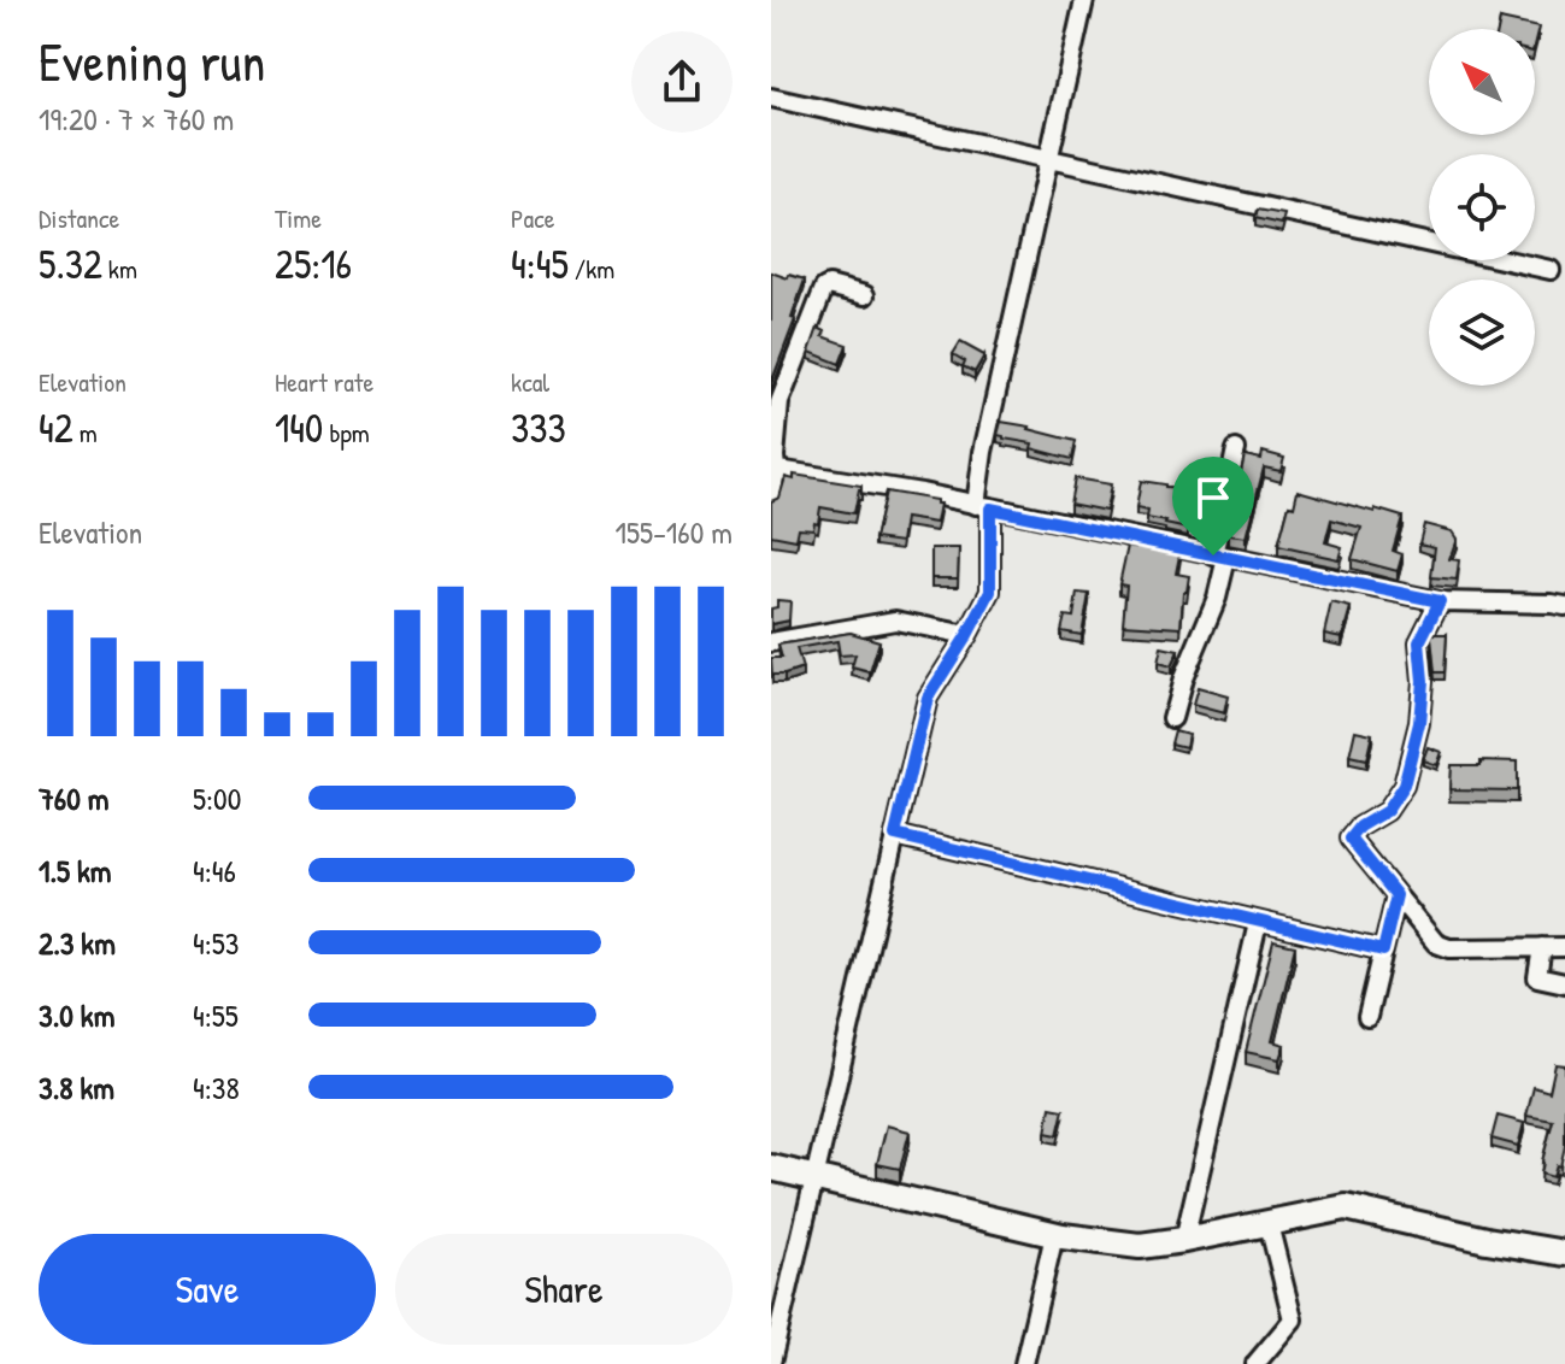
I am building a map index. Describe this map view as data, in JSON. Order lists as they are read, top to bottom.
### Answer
{
  "north": "top left",
  "page": {
    "heading": ["Evening run", "19:20 · 7 × 760 m"],
    "stats": [
      ["Distance", "5.32 km"],
      ["Time", "25:16"],
      ["Pace", "4:45 /km"],
      ["Elevation", "42 m"],
      ["Heart rate", "140 bpm"],
      ["kcal", "333"]
    ],
    "chart": ["Elevation", "155–160 m"],
    "list": [
      {
        "name": "760 m",
        "note": "5:00"
      },
      {
        "name": "1.5 km",
        "note": "4:46"
      },
      {
        "name": "2.3 km",
        "note": "4:53"
      },
      {
        "name": "3.0 km",
        "note": "4:55"
      },
      {
        "name": "3.8 km",
        "note": "4:38"
      }
    ],
    "buttons": ["Save", "Share"]
  }
}
